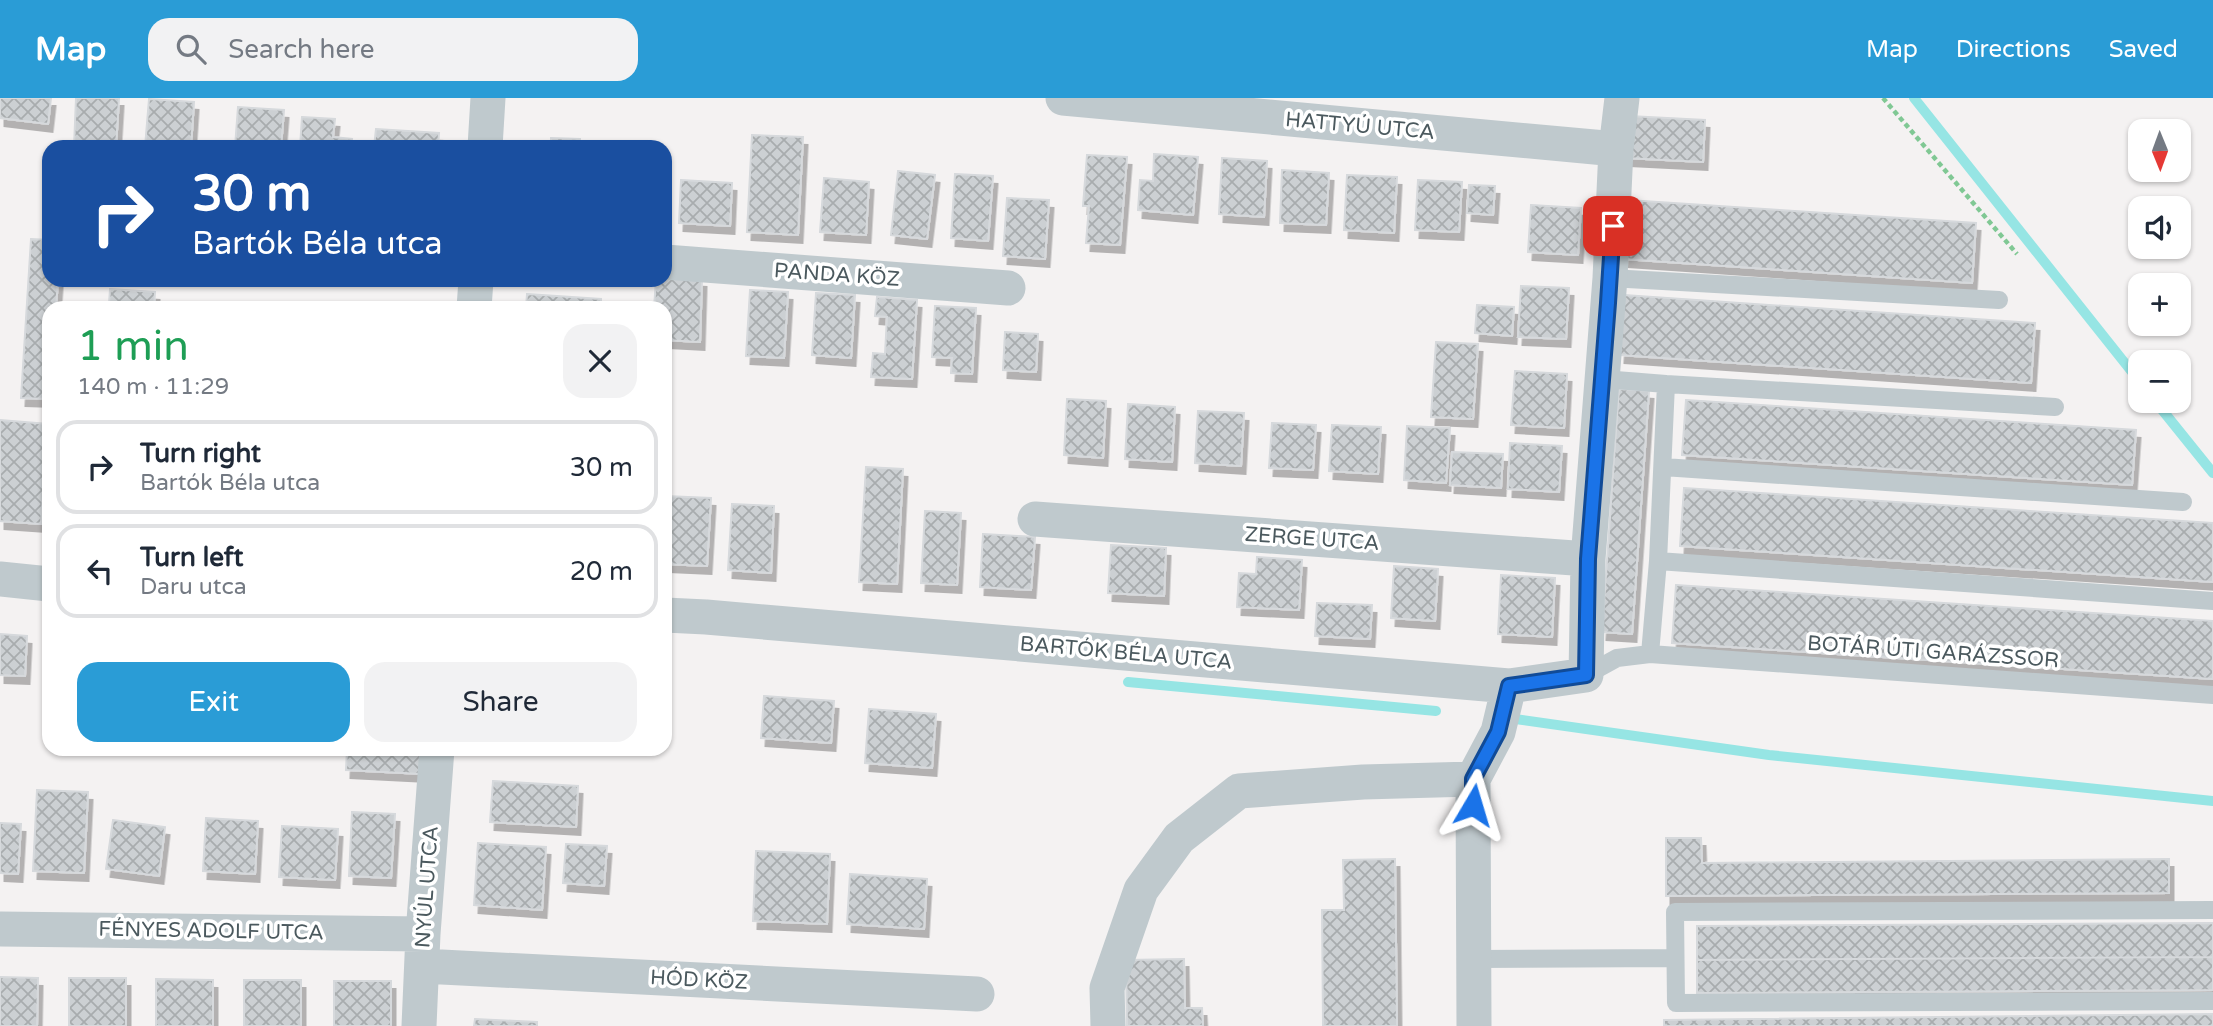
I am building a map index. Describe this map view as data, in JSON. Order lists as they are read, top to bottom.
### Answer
{
  "streets": {
    "street": [
      "HATTYÚ UTCA",
      "PANDA KÖZ",
      "ZERGE UTCA",
      "BARTÓK BÉLA UTCA",
      "NYÚL UTCA",
      "FÉNYES ADOLF UTCA",
      "HÓD KÖZ"
    ],
    "lane": ["BOTÁR ÚTI GARÁZSSOR"]
  },
  "crossings": [
    ["BOTÁR ÚTI GARÁZSSOR", "BARTÓK BÉLA UTCA"],
    ["NYÚL UTCA", "FÉNYES ADOLF UTCA"],
    ["NYÚL UTCA", "HÓD KÖZ"],
    ["FÉNYES ADOLF UTCA", "HÓD KÖZ"]
  ],
  "north": "bottom",
  "page": {
    "header": "Map",
    "search": "Search here",
    "nav": ["Map", "Directions", "Saved"],
    "map_buttons": ["+", "−"],
    "turn": ["30 m", "Bartók Béla utca"],
    "heading": ["1 min", "140 m · 11:29"],
    "list": [
      {
        "name": "Turn right",
        "note": "Bartók Béla utca",
        "value": "30 m"
      },
      {
        "name": "Turn left",
        "note": "Daru utca",
        "value": "20 m"
      }
    ],
    "buttons": ["Exit", "Share"]
  }
}
